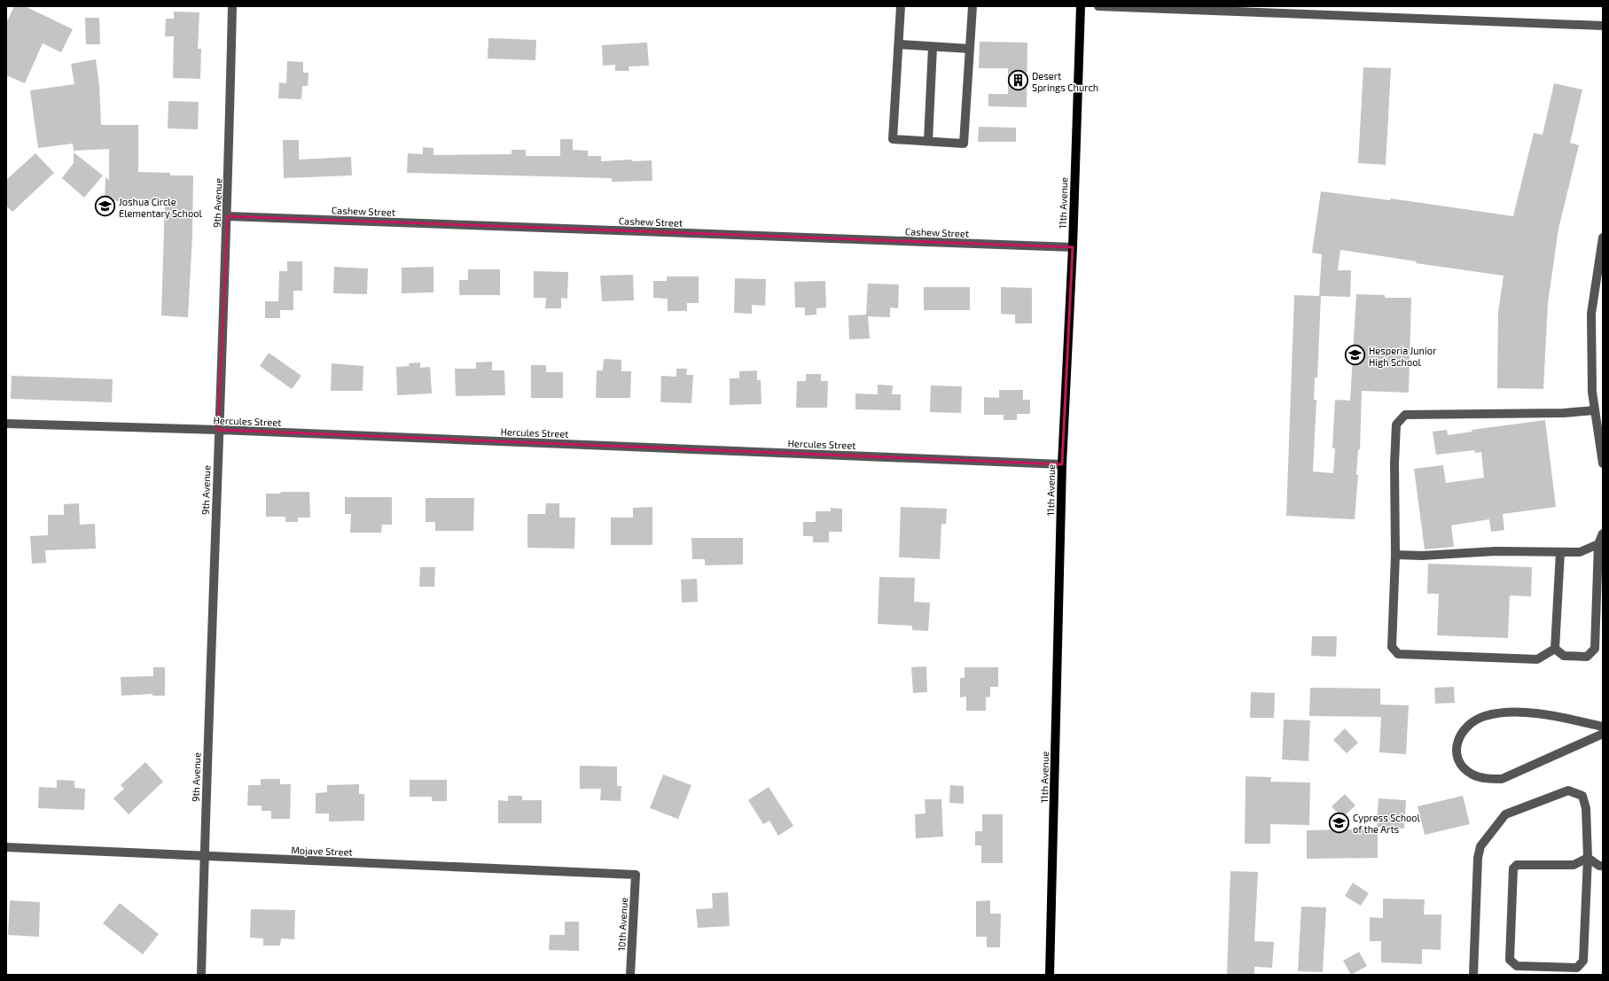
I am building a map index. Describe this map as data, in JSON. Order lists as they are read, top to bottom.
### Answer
{
  "streets": {
    "main road": ["11th Avenue"],
    "street": [
      "9th Avenue",
      "Cashew Street",
      "Hercules Street",
      "Mojave Street",
      "10th Avenue"
    ]
  },
  "crossings": [
    ["9th Avenue", "Cashew Street"],
    ["9th Avenue", "Hercules Street"],
    ["9th Avenue", "Mojave Street"],
    ["11th Avenue", "Cashew Street"],
    ["11th Avenue", "Hercules Street"],
    ["Mojave Street", "10th Avenue"]
  ],
  "places": {
    "building": ["Desert Springs Church"],
    "school or university": ["Joshua Circle Elementary School", "Hesperia Junior High School", "Cypress School of the Arts"]
  }
}
